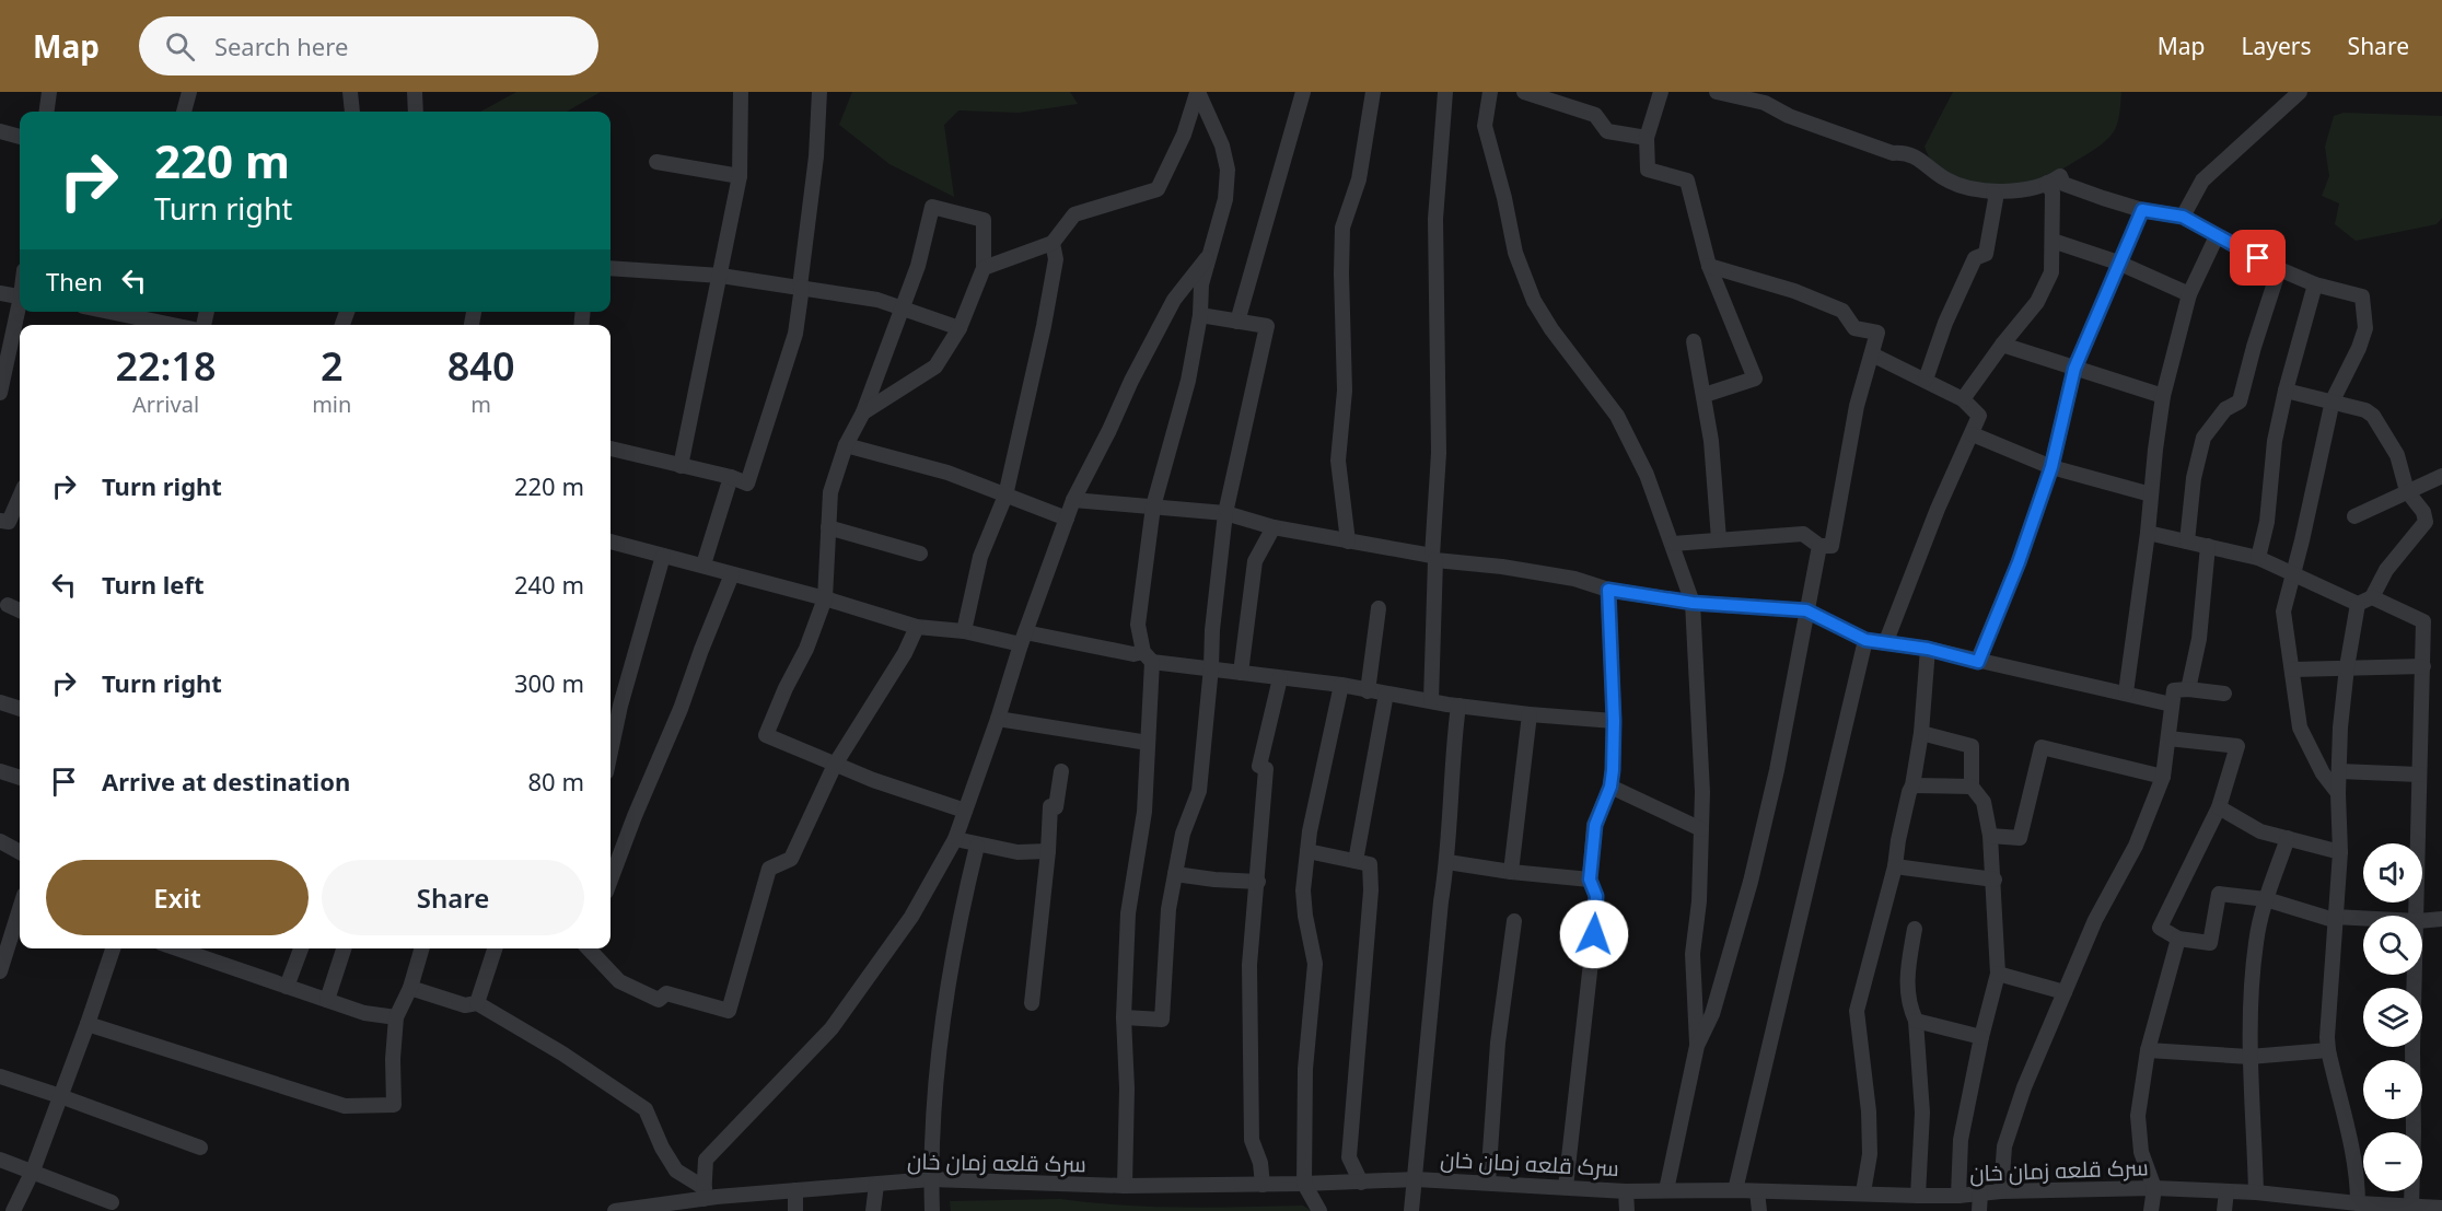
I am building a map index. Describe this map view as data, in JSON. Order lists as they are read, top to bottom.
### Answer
{
  "streets": {
    "street": ["سرک قلعه زمان خان"]
  },
  "page": {
    "header": "Map",
    "search": "Search here",
    "nav": ["Map", "Layers", "Share"],
    "turn": ["220 m", "Turn right"],
    "then": "Then",
    "eta": [
      "22:18",
      "Arrival",
      "2",
      "min",
      "840",
      "m"
    ],
    "list": [
      {
        "name": "Turn right",
        "value": "220 m"
      },
      {
        "name": "Turn left",
        "value": "240 m"
      },
      {
        "name": "Turn right",
        "value": "300 m"
      },
      {
        "name": "Arrive at destination",
        "value": "80 m"
      }
    ],
    "map_buttons": ["+", "−"],
    "buttons": ["Exit", "Share"]
  }
}
